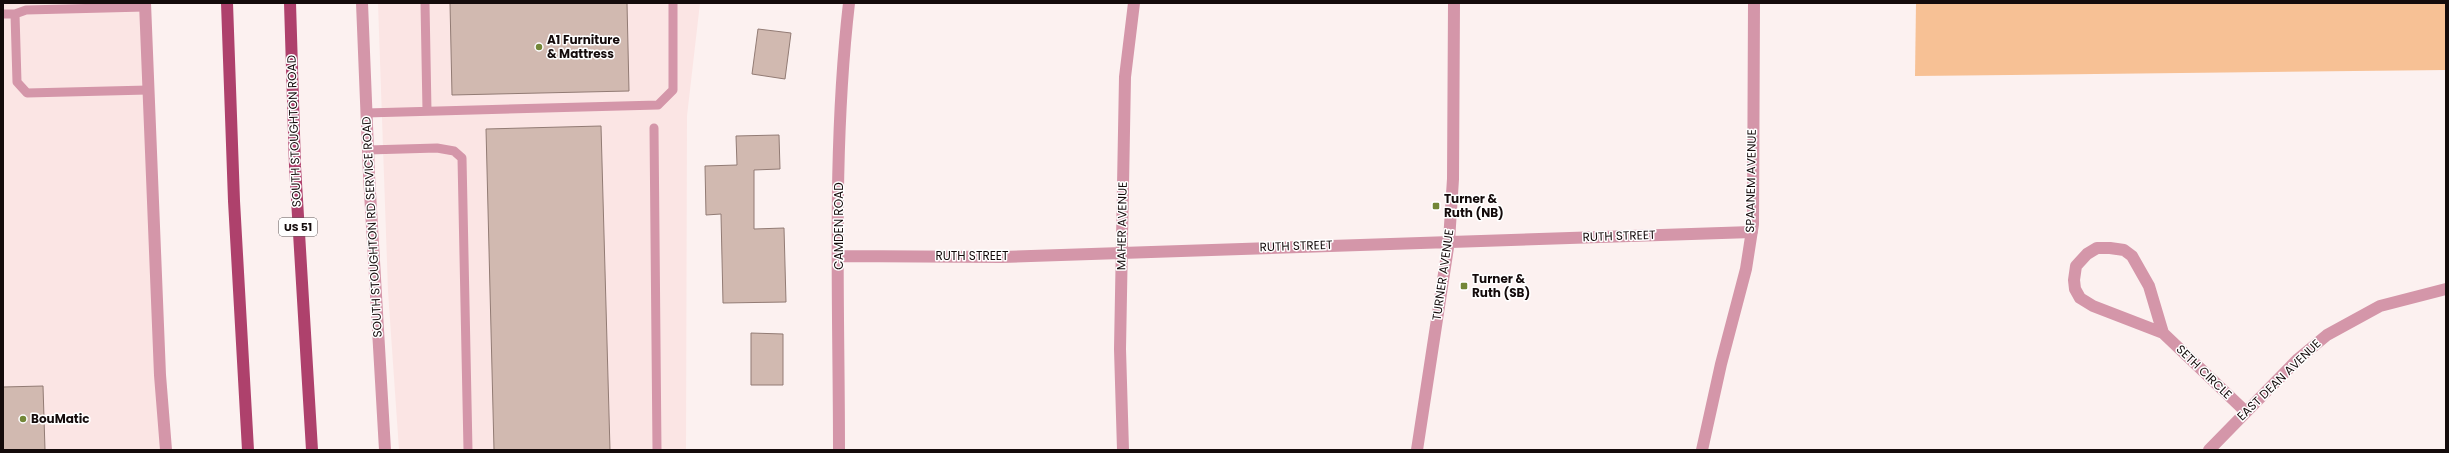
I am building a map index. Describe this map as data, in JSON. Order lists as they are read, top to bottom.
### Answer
{
  "streets": {
    "main road": ["SOUTH STOUGHTON ROAD", "US 51"],
    "street": [
      "SPAANEM AVENUE",
      "CAMDEN ROAD",
      "MAHER AVENUE",
      "SOUTH STOUGHTON RD SERVICE ROAD",
      "RUTH STREET",
      "TURNER AVENUE",
      "SETH CIRCLE",
      "EAST DEAN AVENUE"
    ]
  },
  "crossings": [
    ["SPAANEM AVENUE", "RUTH STREET"],
    ["CAMDEN ROAD", "RUTH STREET"],
    ["MAHER AVENUE", "RUTH STREET"],
    ["RUTH STREET", "TURNER AVENUE"],
    ["SETH CIRCLE", "EAST DEAN AVENUE"]
  ],
  "places": {
    "other": ["A1 Furniture & Mattress", "BouMatic"],
    "transit": ["Turner & Ruth (NB)", "Turner & Ruth (SB)"]
  }
}
